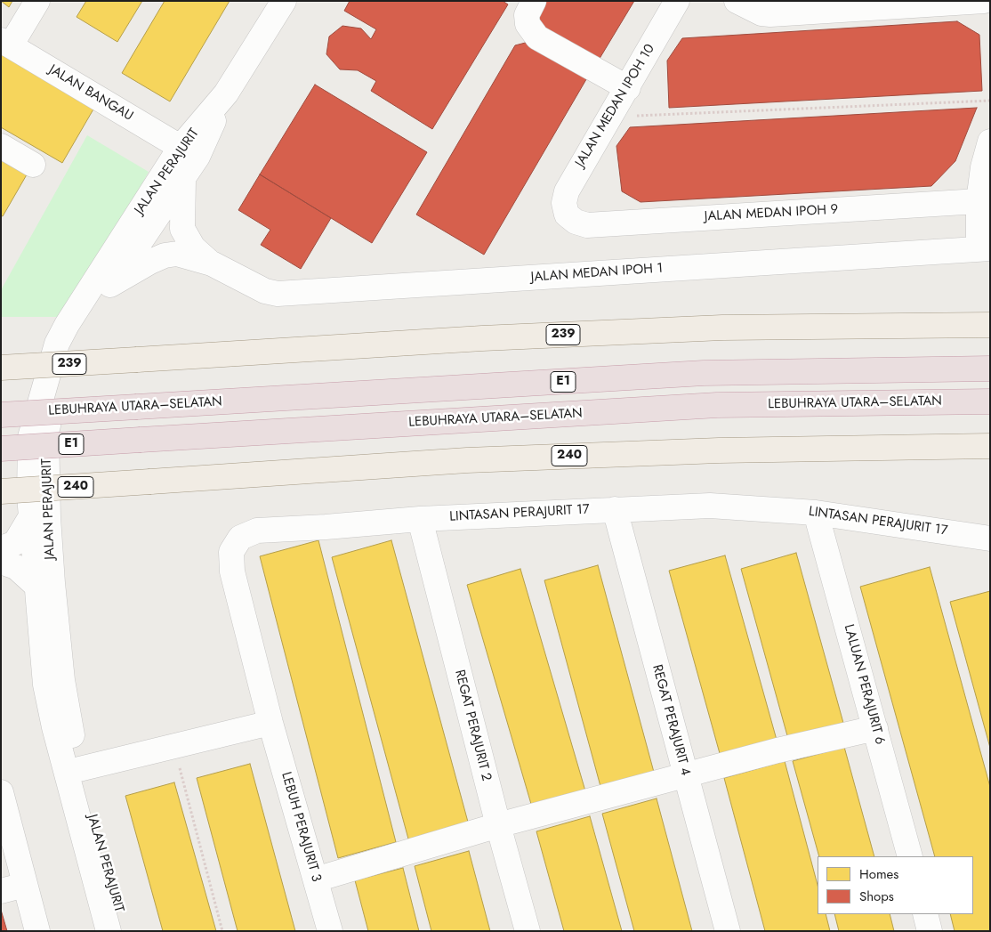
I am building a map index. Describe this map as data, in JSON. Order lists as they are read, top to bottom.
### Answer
{
  "streets": {
    "highway": ["E1", "LEBUHRAYA UTARA–SELATAN"],
    "main road": ["239", "240"],
    "street": [
      "JALAN BANGAU",
      "JALAN MEDAN IPOH 10",
      "JALAN PERAJURIT",
      "JALAN MEDAN IPOH 9",
      "JALAN MEDAN IPOH 1",
      "LINTASAN PERAJURIT 17",
      "LALUAN PERAJURIT 6",
      "REGAT PERAJURIT 4",
      "REGAT PERAJURIT 2",
      "LEBUH PERAJURIT 3"
    ]
  },
  "crossings": [
    ["JALAN BANGAU", "JALAN PERAJURIT"],
    ["JALAN MEDAN IPOH 10", "JALAN MEDAN IPOH 9"],
    ["JALAN PERAJURIT", "JALAN MEDAN IPOH 1"],
    ["LINTASAN PERAJURIT 17", "LALUAN PERAJURIT 6"],
    ["LINTASAN PERAJURIT 17", "REGAT PERAJURIT 4"],
    ["LINTASAN PERAJURIT 17", "REGAT PERAJURIT 2"],
    ["LINTASAN PERAJURIT 17", "LEBUH PERAJURIT 3"]
  ],
  "legend": ["Homes", "Shops"]
}
